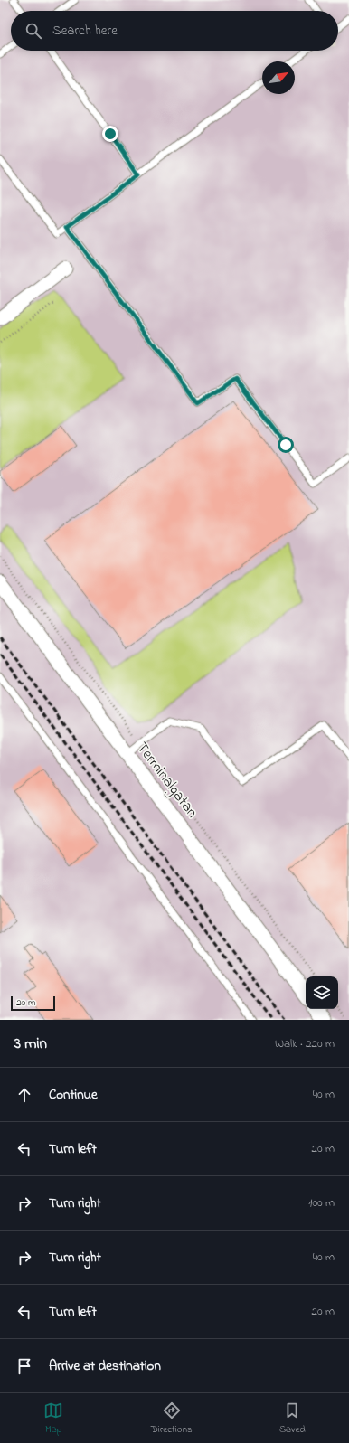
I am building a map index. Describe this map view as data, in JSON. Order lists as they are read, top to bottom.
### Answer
{
  "streets": {
    "street": ["Terminalgatan"]
  },
  "scale_bar": "20 m",
  "north": "top right",
  "page": {
    "search": "Search here",
    "scale": "20 m",
    "heading": ["3 min", "Walk · 220 m"],
    "list": [
      ["Continue", "40 m"],
      ["Turn left", "20 m"],
      ["Turn right", "100 m"],
      ["Turn right", "40 m"],
      ["Turn left", "20 m"],
      "Arrive at destination"
    ],
    "nav": ["Map", "Directions", "Saved"]
  }
}
